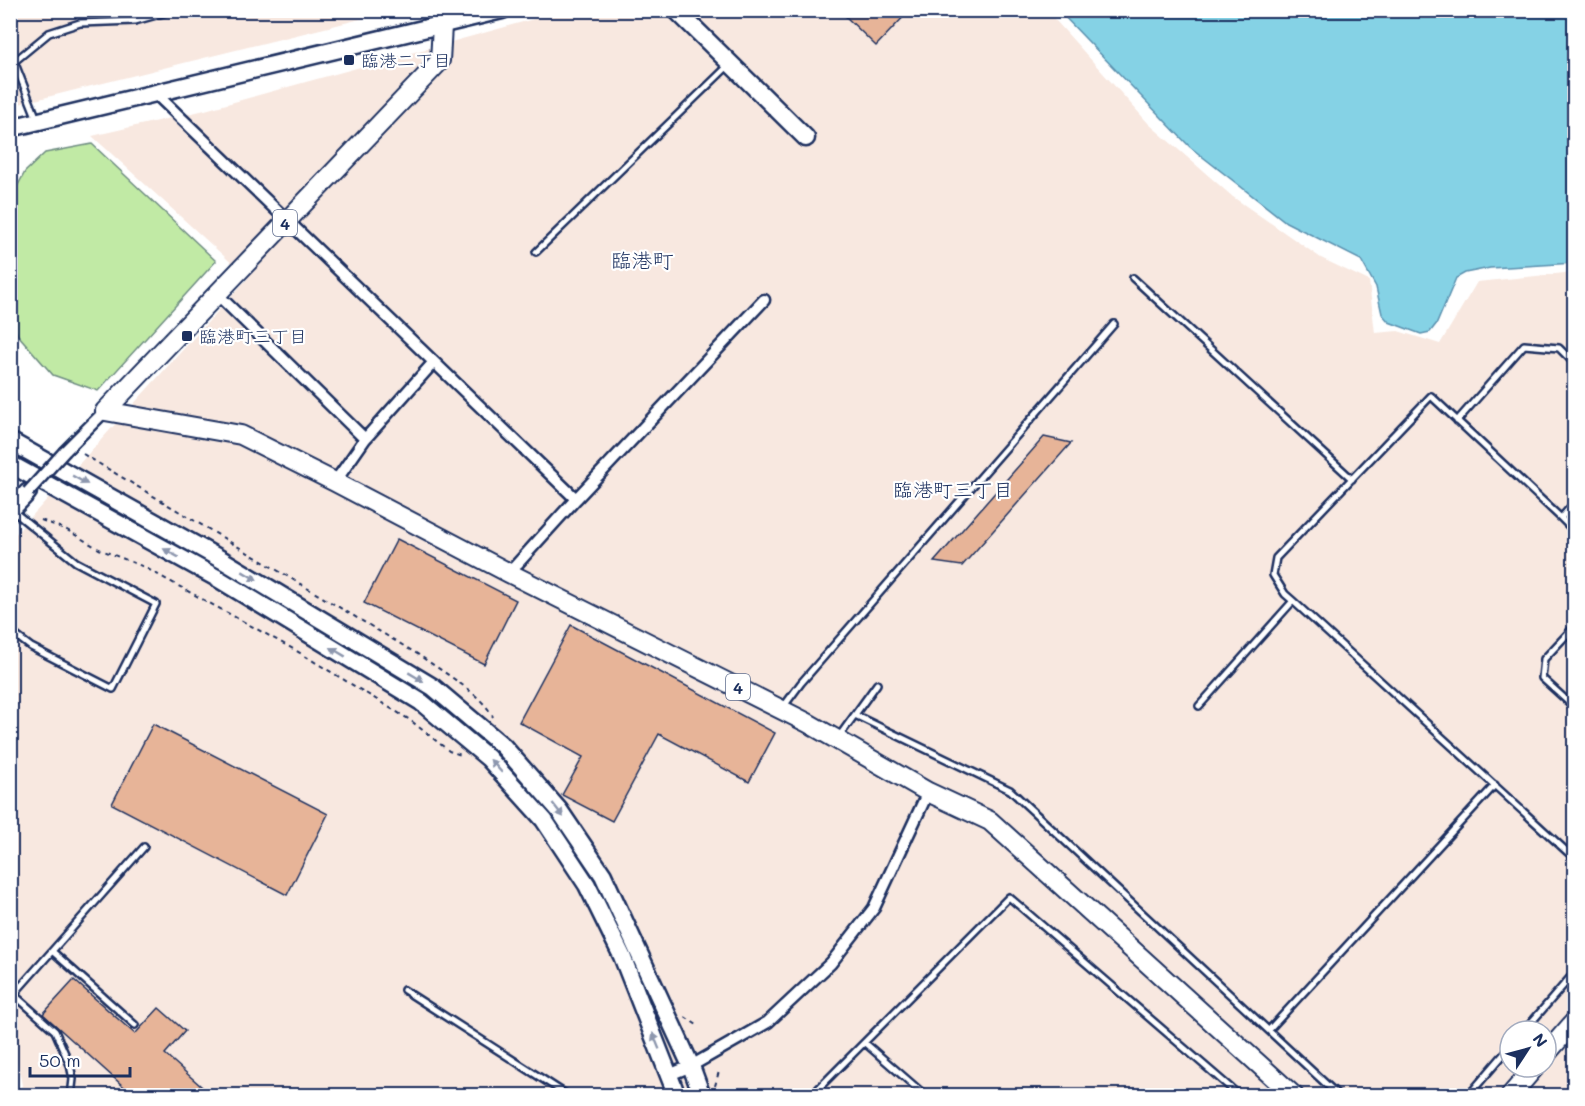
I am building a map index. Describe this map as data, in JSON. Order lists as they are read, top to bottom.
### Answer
{
  "streets": {
    "main road": ["4"]
  },
  "districts": ["臨港町", "臨港町三丁目"],
  "places": {
    "transit": ["臨港二丁目", "臨港町三丁目"]
  },
  "scale_bar": "50 m",
  "north": "top right"
}
